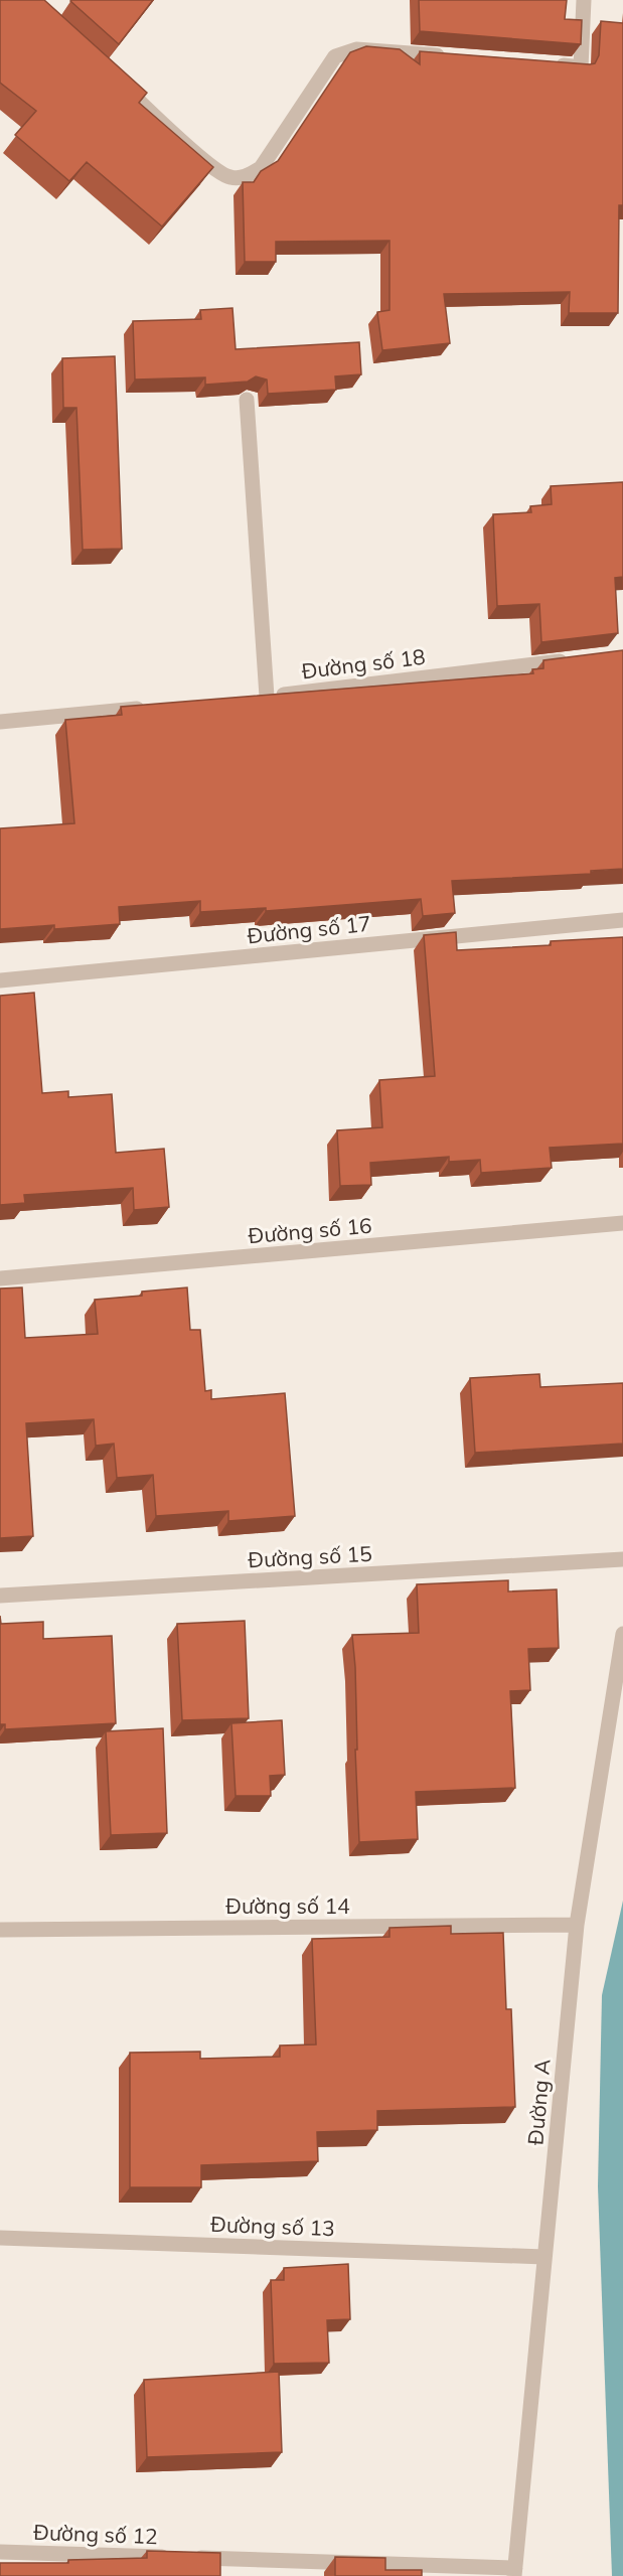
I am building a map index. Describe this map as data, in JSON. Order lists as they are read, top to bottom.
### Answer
{
  "streets": {
    "street": [
      "Đường số 18",
      "Đường số 17",
      "Đường số 16",
      "Đường số 15",
      "Đường số 14",
      "Đường A",
      "Đường số 13",
      "Đường số 12"
    ]
  },
  "crossings": [
    ["Đường số 14", "Đường A"],
    ["Đường A", "Đường số 13"],
    ["Đường A", "Đường số 12"]
  ]
}
